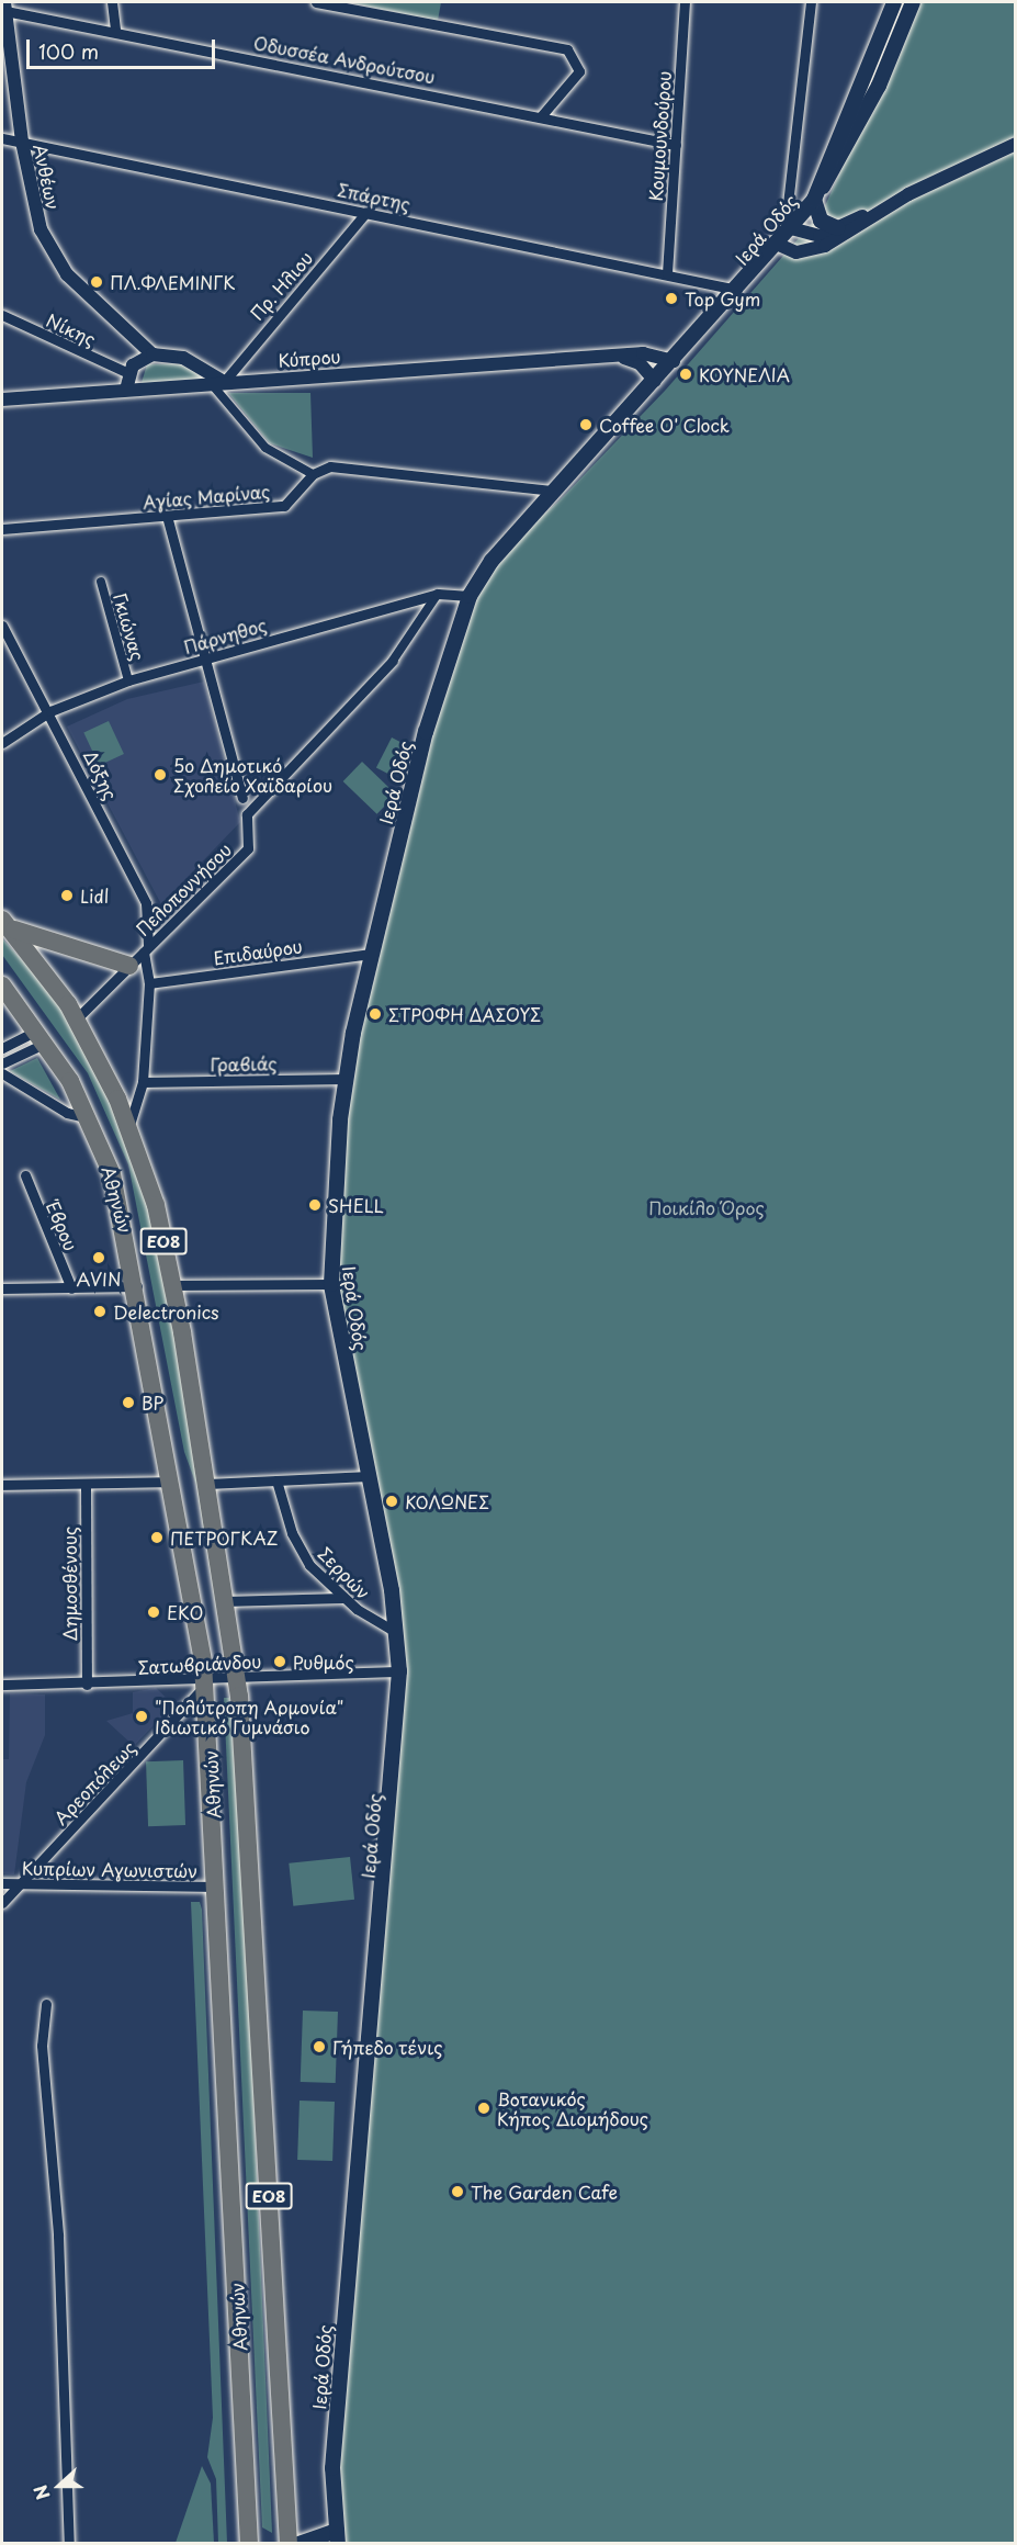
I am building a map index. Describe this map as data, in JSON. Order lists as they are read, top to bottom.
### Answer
{
  "streets": {
    "highway": ["Αθηνών", "ΕΟ8"],
    "main road": ["Ιερά Οδός"],
    "street": [
      "Οδυσσέα Ανδρούτσου",
      "Κουμουνδούρου",
      "Ανθέων",
      "Σπάρτης",
      "Πρ. Ηλιου",
      "Νίκης",
      "Κύπρου",
      "Αγίας Μαρίνας",
      "Γκιώνας",
      "Πάρνηθος",
      "Δόξης",
      "Πελοποννήσου",
      "Επιδαύρου",
      "Γραβιάς",
      "Έβρου",
      "Σερρών",
      "Δημοσθένους",
      "Σατωβριάνδου",
      "Αρεοπόλεως",
      "Κυπρίων Αγωνιστών"
    ]
  },
  "crossings": [
    ["Οδυσσέα Ανδρούτσου", "Κουμουνδούρου"],
    ["Οδυσσέα Ανδρούτσου", "Ανθέων"],
    ["Κουμουνδούρου", "Σπάρτης"],
    ["Ανθέων", "Σπάρτης"],
    ["Σπάρτης", "Ιερά Οδός"],
    ["Σπάρτης", "Πρ. Ηλιου"],
    ["Ιερά Οδός", "Κύπρου"],
    ["Ιερά Οδός", "Πάρνηθος"],
    ["Ιερά Οδός", "Επιδαύρου"],
    ["Ιερά Οδός", "Γραβιάς"],
    ["Ιερά Οδός", "Σερρών"],
    ["Ιερά Οδός", "Σατωβριάνδου"],
    ["Πρ. Ηλιου", "Κύπρου"],
    ["Γκιώνας", "Πάρνηθος"],
    ["Πάρνηθος", "Δόξης"],
    ["Πάρνηθος", "Πελοποννήσου"],
    ["Δόξης", "Πελοποννήσου"],
    ["Πελοποννήσου", "Αθηνών"],
    ["Αθηνών", "Σατωβριάνδου"],
    ["Αθηνών", "Αρεοπόλεως"],
    ["Αθηνών", "Κυπρίων Αγωνιστών"],
    ["Δημοσθένους", "Σατωβριάνδου"],
    ["Σατωβριάνδου", "Αρεοπόλεως"],
    ["Αρεοπόλεως", "Κυπρίων Αγωνιστών"]
  ],
  "parks": ["Ποικίλο Όρος"],
  "places": [
    "ΠΛ.ΦΛΕΜΙΝΓΚ",
    "Top Gym",
    "ΚΟΥΝΕΛΙΑ",
    "Coffee O' Clock",
    "5ο Δημοτικό Σχολείο Χαϊδαρίου",
    "Lidl",
    "ΣΤΡΟΦΗ ΔΑΣΟΥΣ",
    "SHELL",
    "AVIN",
    "Delectronics",
    "BP",
    "ΚΟΛΩΝΕΣ",
    "ΠΕΤΡΟΓΚΑΖ",
    "EKO",
    "Ρυθμός",
    "\"Πολύτροπη Αρμονία\" Ιδιωτικό Γυμνάσιο",
    "Γήπεδο τένις",
    "Βοτανικός Κήπος Διομήδους",
    "The Garden Cafe"
  ],
  "scale_bar": "100 m",
  "north": "left"
}
